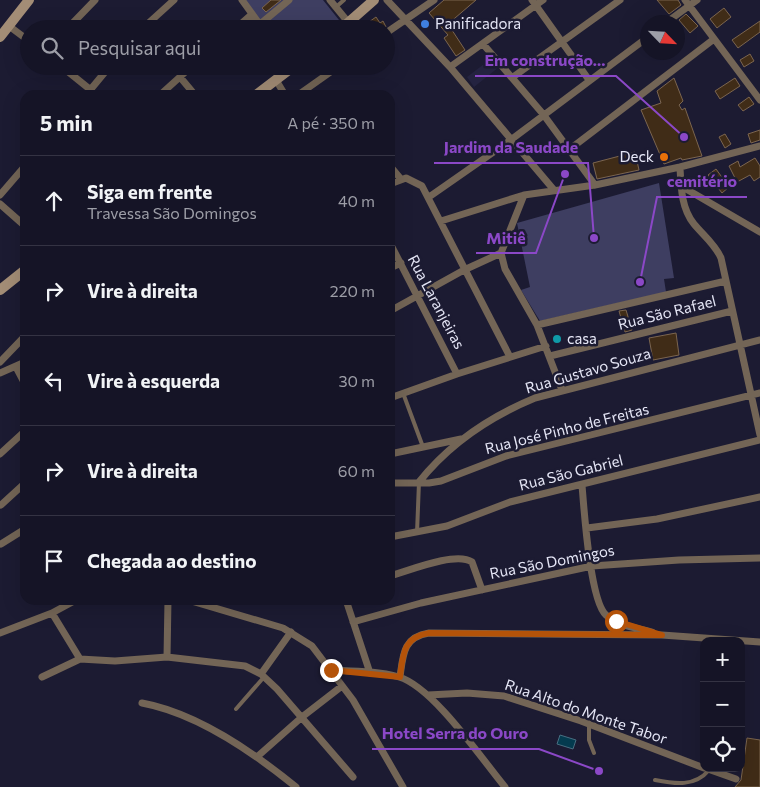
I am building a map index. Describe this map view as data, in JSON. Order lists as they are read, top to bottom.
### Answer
{
  "streets": {
    "street": [
      "Rua Laranjeiras",
      "Rua São Rafael",
      "Rua Gustavo Souza",
      "Rua José Pinho de Freitas",
      "Rua São Gabriel",
      "Rua São Domingos",
      "Rua Alto do Monte Tabor"
    ]
  },
  "crossings": [
    ["Rua Gustavo Souza", "Rua José Pinho de Freitas"]
  ],
  "places": [
    "Panificadora",
    "Em construção...",
    "Deck",
    "Mitiê",
    "Jardim da Saudade",
    "cemitério",
    "casa",
    "Hotel Serra do Ouro"
  ],
  "north": "bottom right",
  "page": {
    "search": "Pesquisar aqui",
    "heading": ["5 min", "A pé · 350 m"],
    "list": [
      ["Siga em frente", "Travessa São Domingos", "40 m"],
      ["Vire à direita", "220 m"],
      ["Vire à esquerda", "30 m"],
      ["Vire à direita", "60 m"],
      "Chegada ao destino"
    ],
    "map_buttons": ["+", "−"]
  }
}
